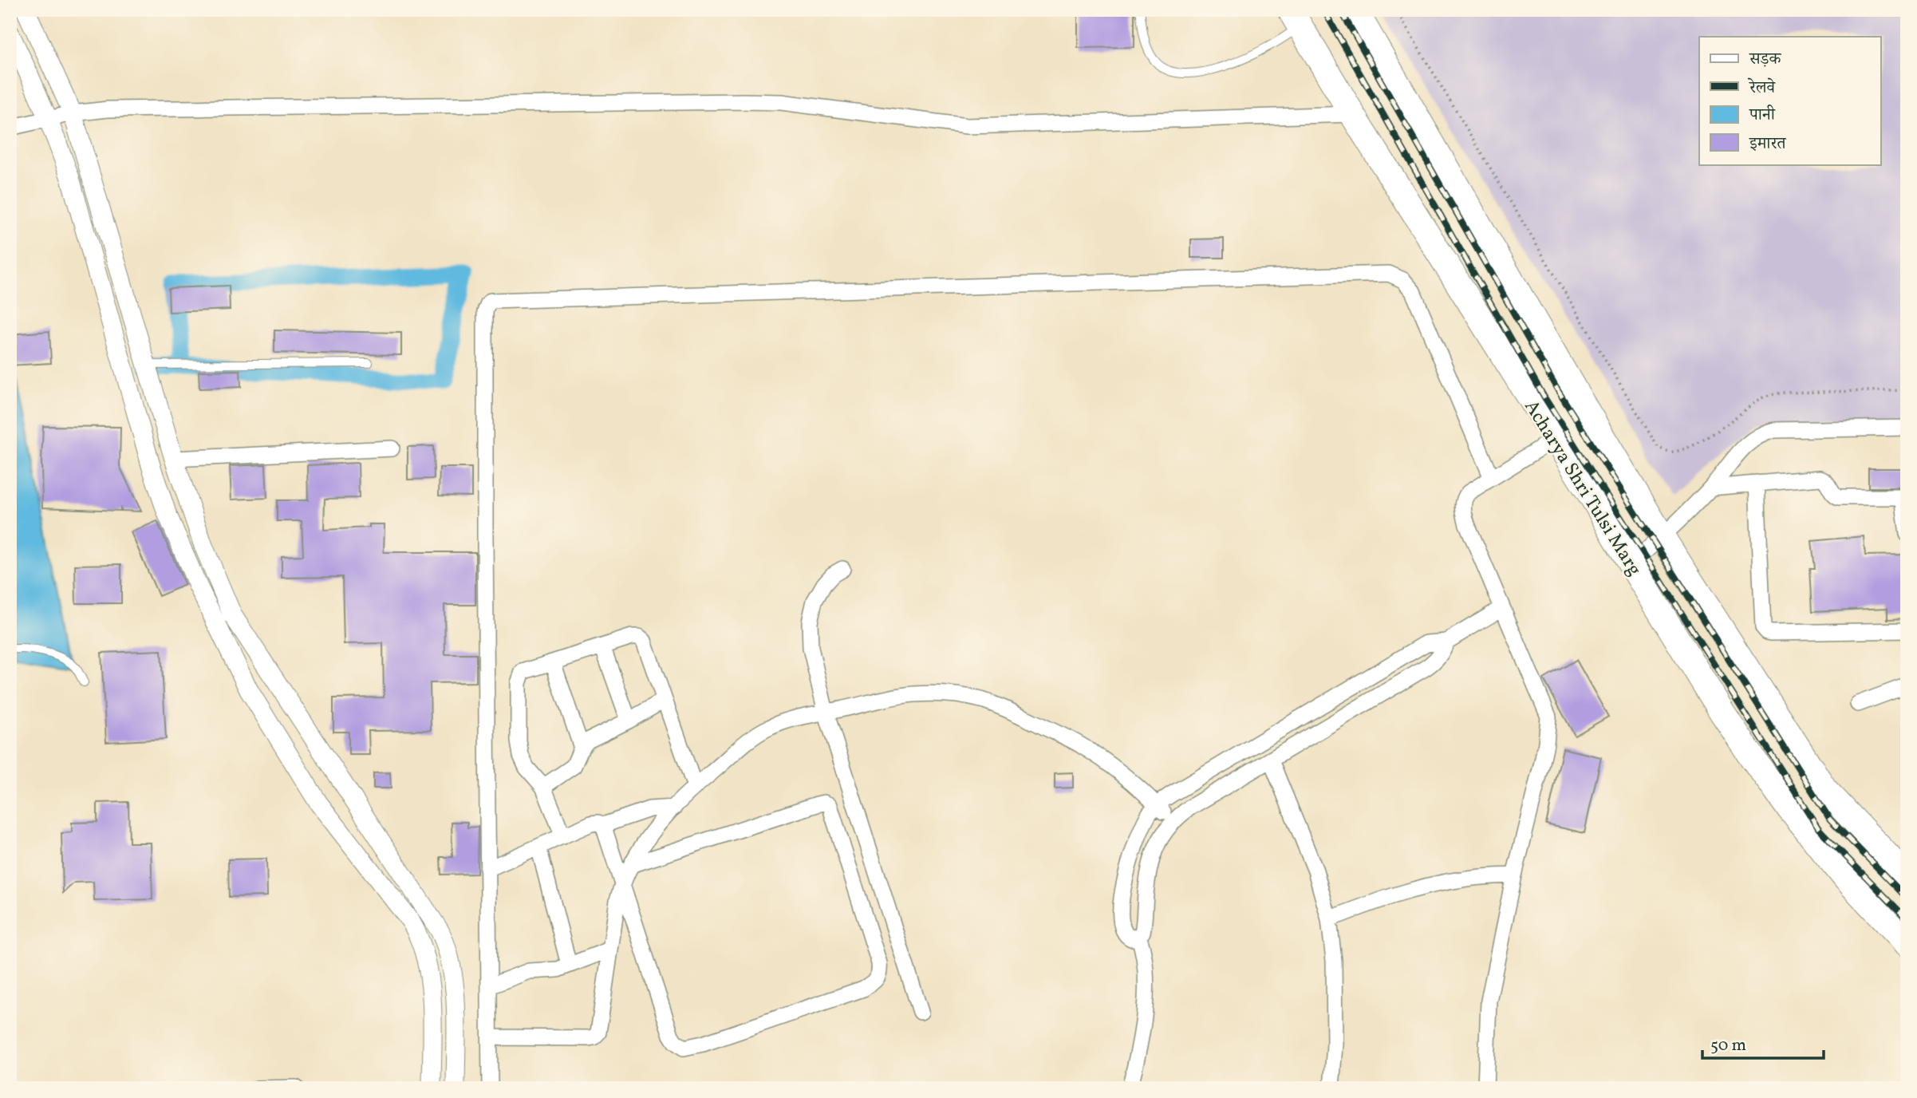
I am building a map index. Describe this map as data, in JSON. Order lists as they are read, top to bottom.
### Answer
{
  "streets": {
    "highway": ["Acharya Shri Tulsi Marg"]
  },
  "legend": [
    "सड़क",
    "रेलवे",
    "पानी",
    "इमारत"
  ],
  "scale_bar": "50 m"
}
